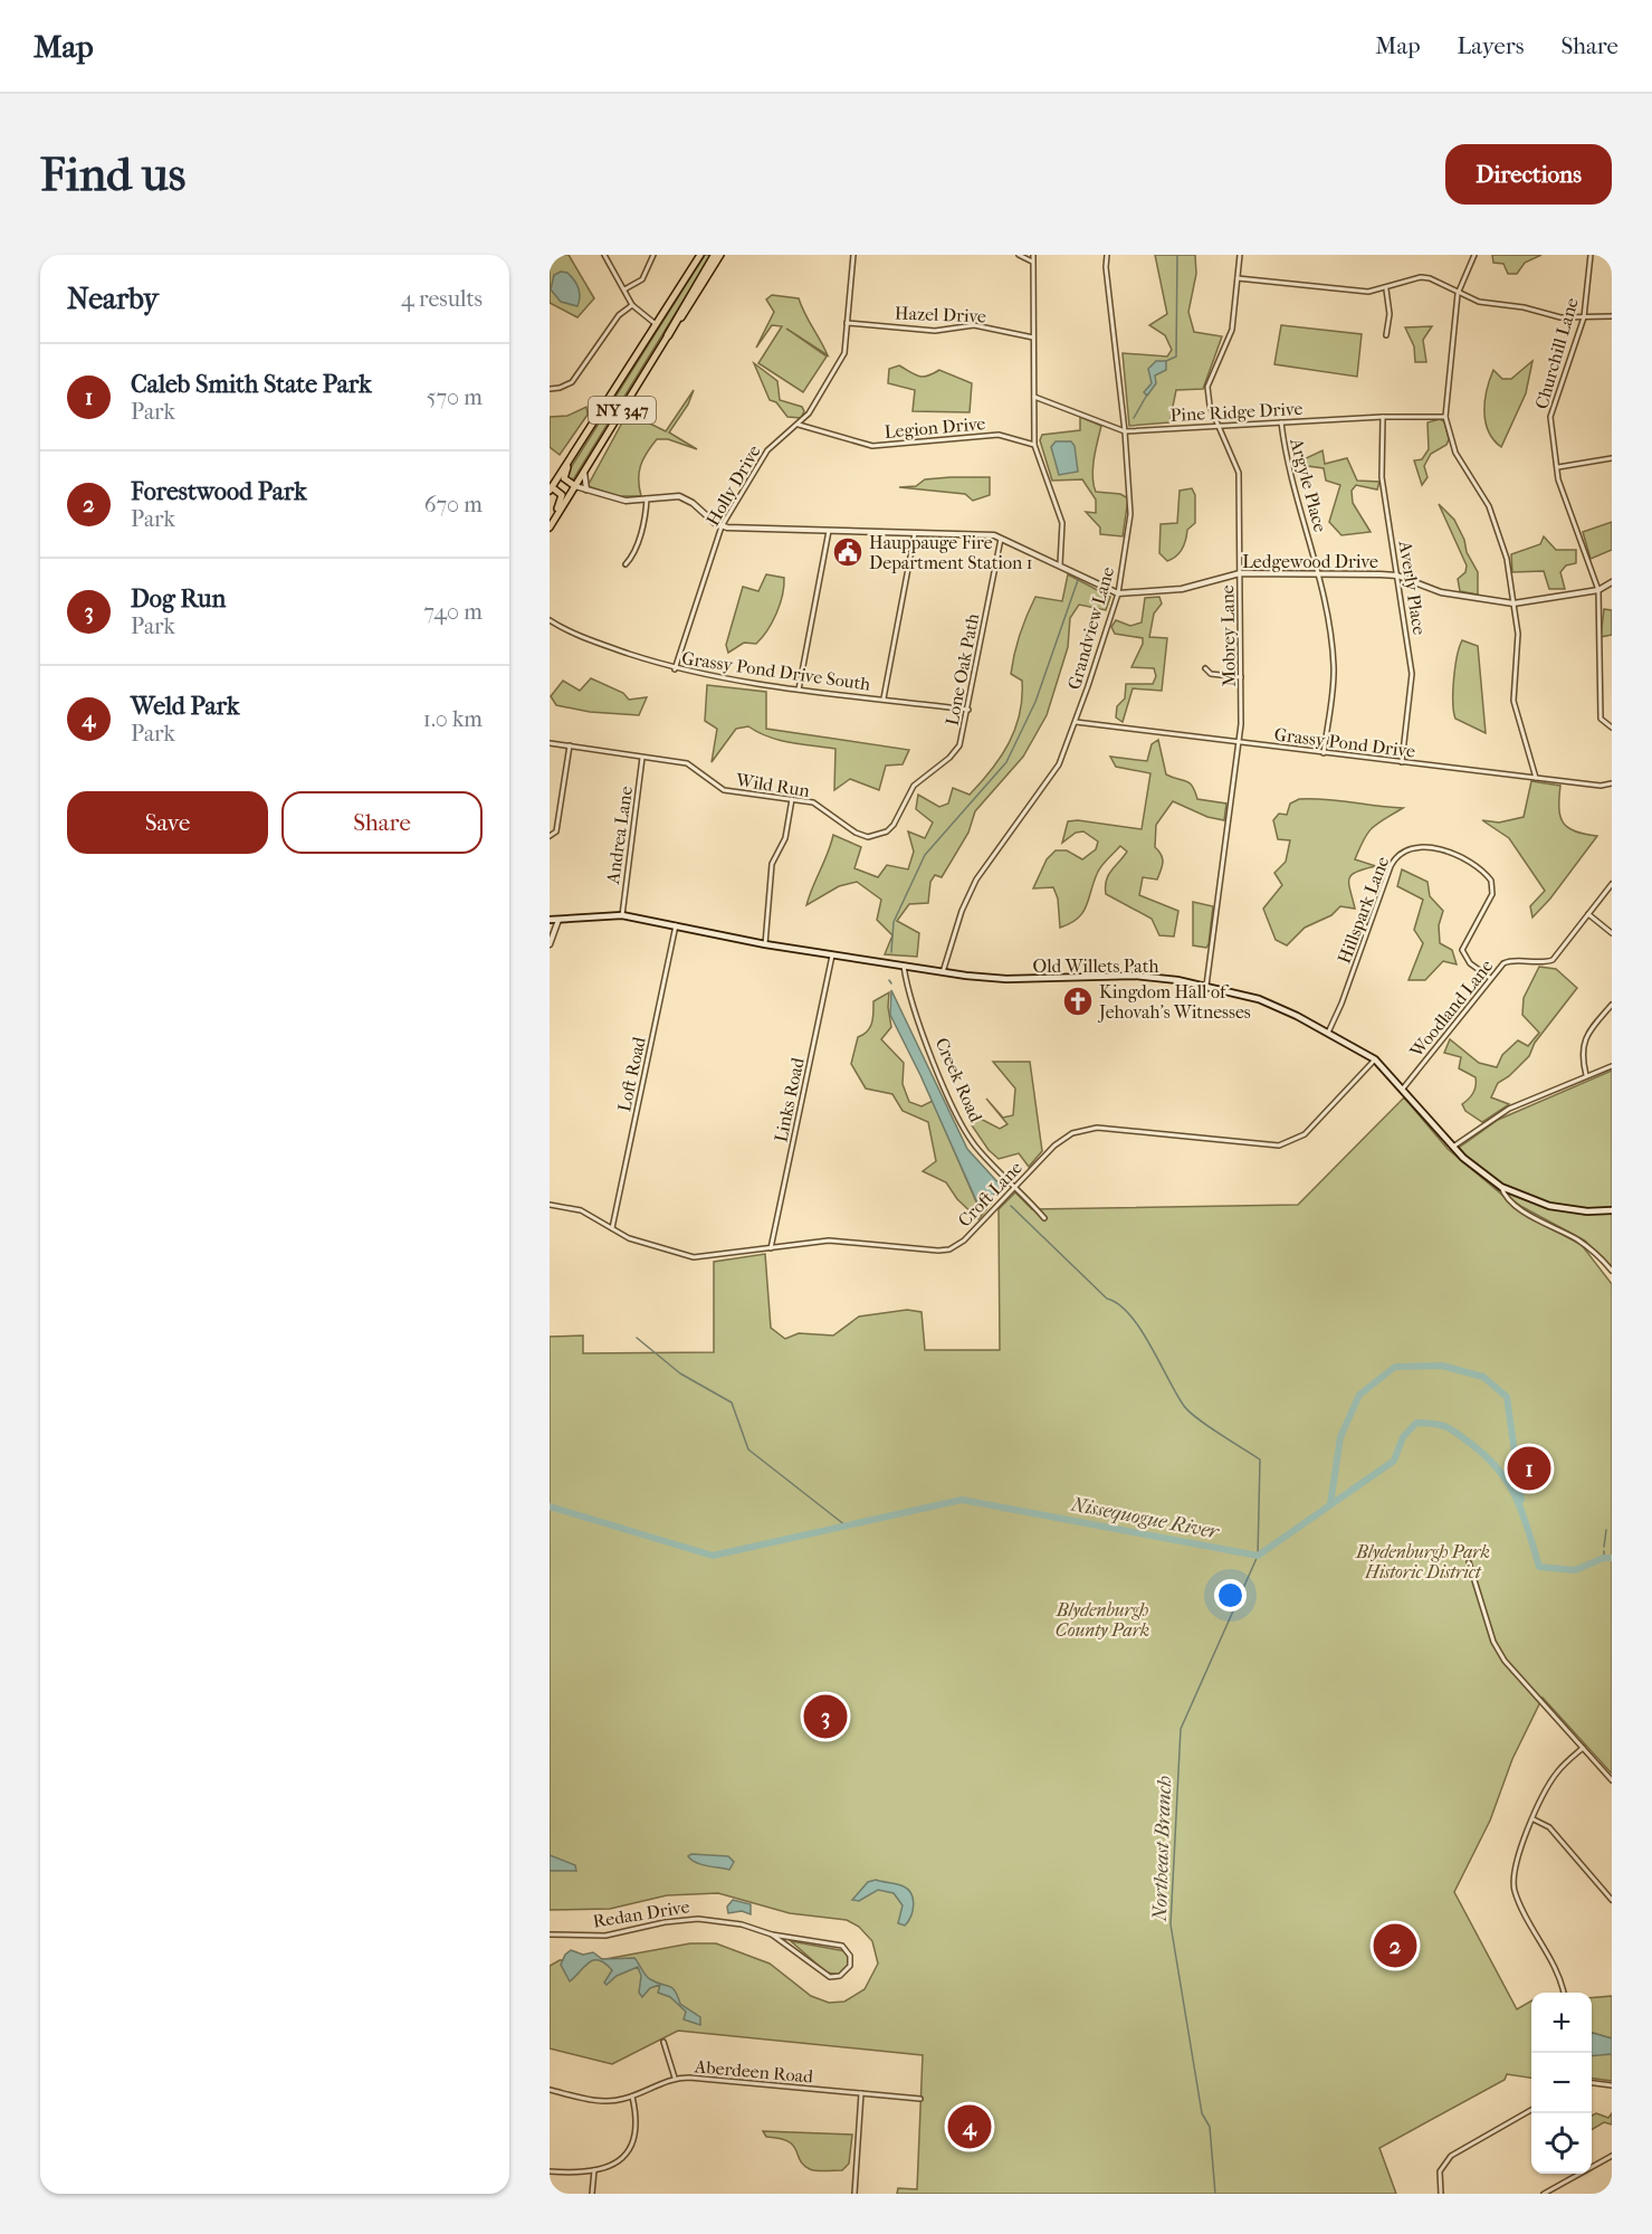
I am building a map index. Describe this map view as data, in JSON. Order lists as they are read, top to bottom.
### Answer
{
  "streets": {
    "main road": ["NY 347", "Old Willets Path"],
    "street": [
      "Hazel Drive",
      "Churchill Lane",
      "Pine Ridge Drive",
      "Legion Drive",
      "Holly Drive",
      "Argyle Place",
      "Ledgewood Drive",
      "Averly Place",
      "Grandview Lane",
      "Mobrey Lane",
      "Lone Oak Path",
      "Grassy Pond Drive South",
      "Grassy Pond Drive",
      "Wild Run",
      "Andrea Lane",
      "Hillspark Lane",
      "Woodland Lane",
      "Loft Road",
      "Creek Road",
      "Links Road",
      "Croft Lane",
      "Redan Drive",
      "Aberdeen Road"
    ]
  },
  "crossings": [
    ["Hazel Drive", "Holly Drive"],
    ["Churchill Lane", "Ledgewood Drive"],
    ["Pine Ridge Drive", "Argyle Place"],
    ["Pine Ridge Drive", "Averly Place"],
    ["Pine Ridge Drive", "Grandview Lane"],
    ["Pine Ridge Drive", "Mobrey Lane"],
    ["Legion Drive", "Holly Drive"],
    ["Holly Drive", "Grassy Pond Drive South"],
    ["Argyle Place", "Ledgewood Drive"],
    ["Argyle Place", "Grassy Pond Drive"],
    ["Ledgewood Drive", "Averly Place"],
    ["Ledgewood Drive", "Grandview Lane"],
    ["Ledgewood Drive", "Mobrey Lane"],
    ["Averly Place", "Grassy Pond Drive"],
    ["Grandview Lane", "Grassy Pond Drive"],
    ["Grandview Lane", "Old Willets Path"],
    ["Mobrey Lane", "Grassy Pond Drive"],
    ["Mobrey Lane", "Old Willets Path"],
    ["Lone Oak Path", "Grassy Pond Drive South"],
    ["Lone Oak Path", "Wild Run"],
    ["Wild Run", "Andrea Lane"],
    ["Andrea Lane", "Old Willets Path"],
    ["Hillspark Lane", "Old Willets Path"],
    ["Hillspark Lane", "Woodland Lane"],
    ["Old Willets Path", "Woodland Lane"],
    ["Old Willets Path", "Loft Road"],
    ["Old Willets Path", "Creek Road"],
    ["Old Willets Path", "Links Road"],
    ["Old Willets Path", "Croft Lane"],
    ["Loft Road", "Croft Lane"],
    ["Creek Road", "Croft Lane"],
    ["Links Road", "Croft Lane"]
  ],
  "water": ["Nissequogue River", "Northeast Branch"],
  "parks": ["Blydenburgh Park Historic District", "Blydenburgh County Park"],
  "places": {
    "public building": ["Hauppauge Fire Department Station 1"],
    "church": ["Kingdom Hall of Jehovah’s Witnesses"]
  },
  "page": {
    "header": "Map",
    "nav": ["Map", "Layers", "Share"],
    "buttons": [
      "Directions",
      ["Save", "Share"]
    ],
    "title": "Find us",
    "heading": ["Nearby", "4 results"],
    "list": [
      {
        "mark": "1",
        "name": "Caleb Smith State Park",
        "note": "Park",
        "value": "570 m"
      },
      {
        "mark": "2",
        "name": "Forestwood Park",
        "note": "Park",
        "value": "670 m"
      },
      {
        "mark": "3",
        "name": "Dog Run",
        "note": "Park",
        "value": "740 m"
      },
      {
        "mark": "4",
        "name": "Weld Park",
        "note": "Park",
        "value": "1.0 km"
      }
    ],
    "pins": [
      "1",
      "3",
      "2",
      "4"
    ],
    "map_buttons": ["+", "−"]
  }
}
